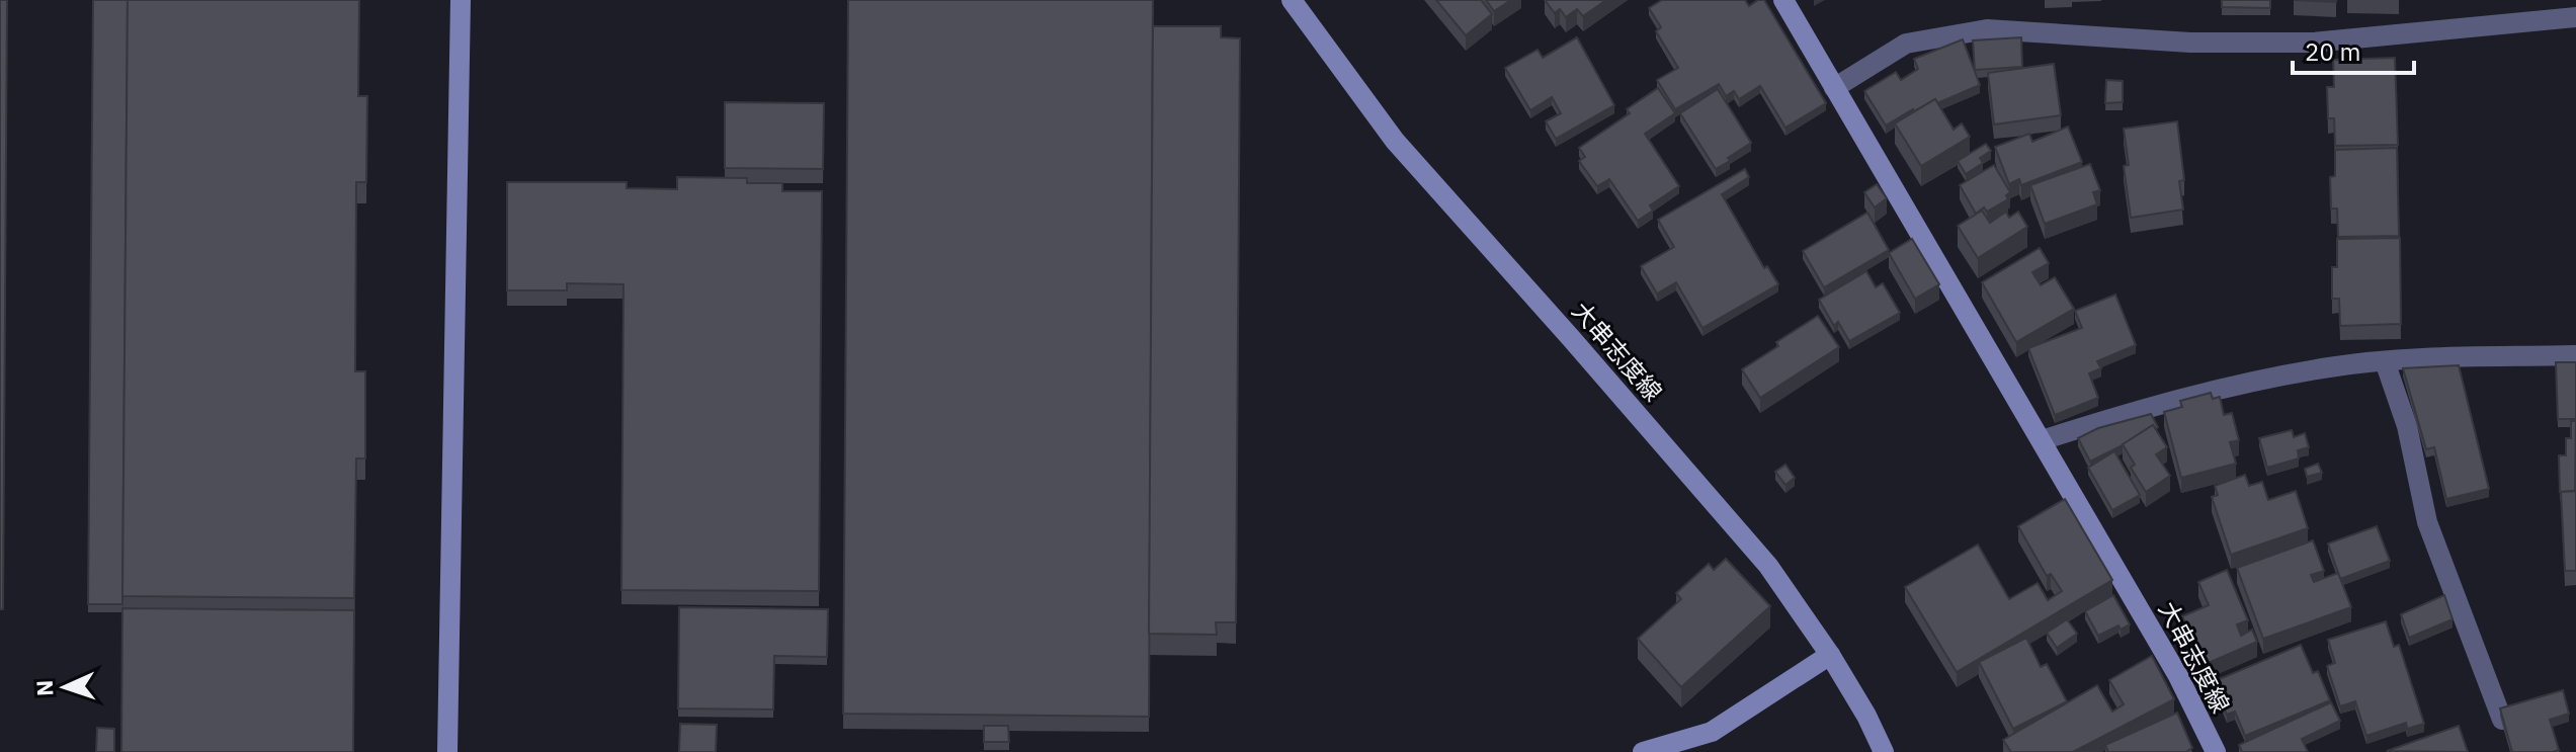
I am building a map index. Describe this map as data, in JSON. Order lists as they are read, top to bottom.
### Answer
{
  "streets": {
    "main road": ["大串志度線"]
  },
  "scale_bar": "20 m",
  "north": "left"
}
